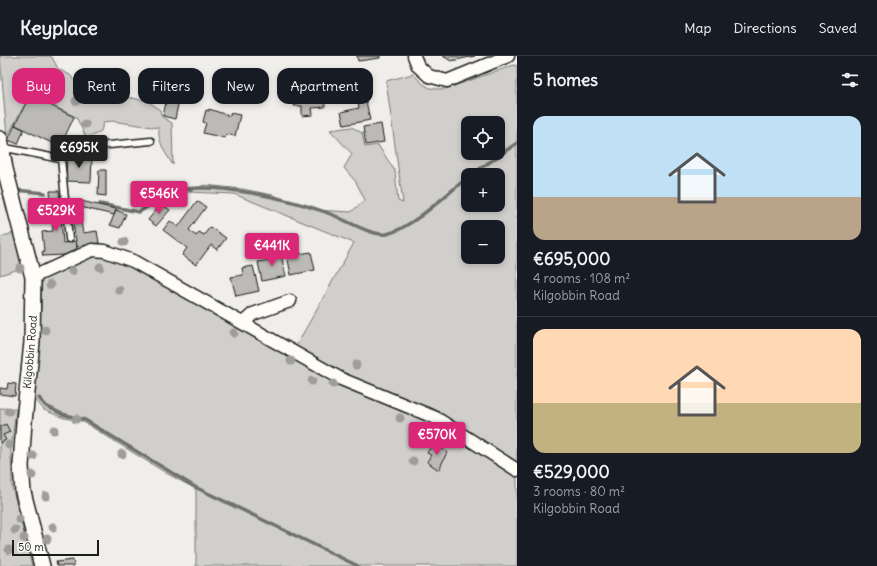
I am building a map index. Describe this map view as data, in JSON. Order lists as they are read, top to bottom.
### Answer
{
  "streets": {
    "street": ["Kilgobbin Road"]
  },
  "scale_bar": "50 m",
  "page": {
    "header": "Keyplace",
    "nav": ["Map", "Directions", "Saved"],
    "heading": "5 homes",
    "chip": [
      "Buy",
      "Rent",
      "Filters",
      "New",
      "Apartment"
    ],
    "list": [
      {
        "name": "€695,000",
        "note": "4 rooms · 108 m² · Kilgobbin Road"
      },
      {
        "name": "€529,000",
        "note": "3 rooms · 80 m² · Kilgobbin Road"
      }
    ],
    "map_buttons": ["+", "−"],
    "price": [
      "€695K",
      "€546K",
      "€529K",
      "€441K",
      "€570K"
    ],
    "scale": "50 m"
  }
}
